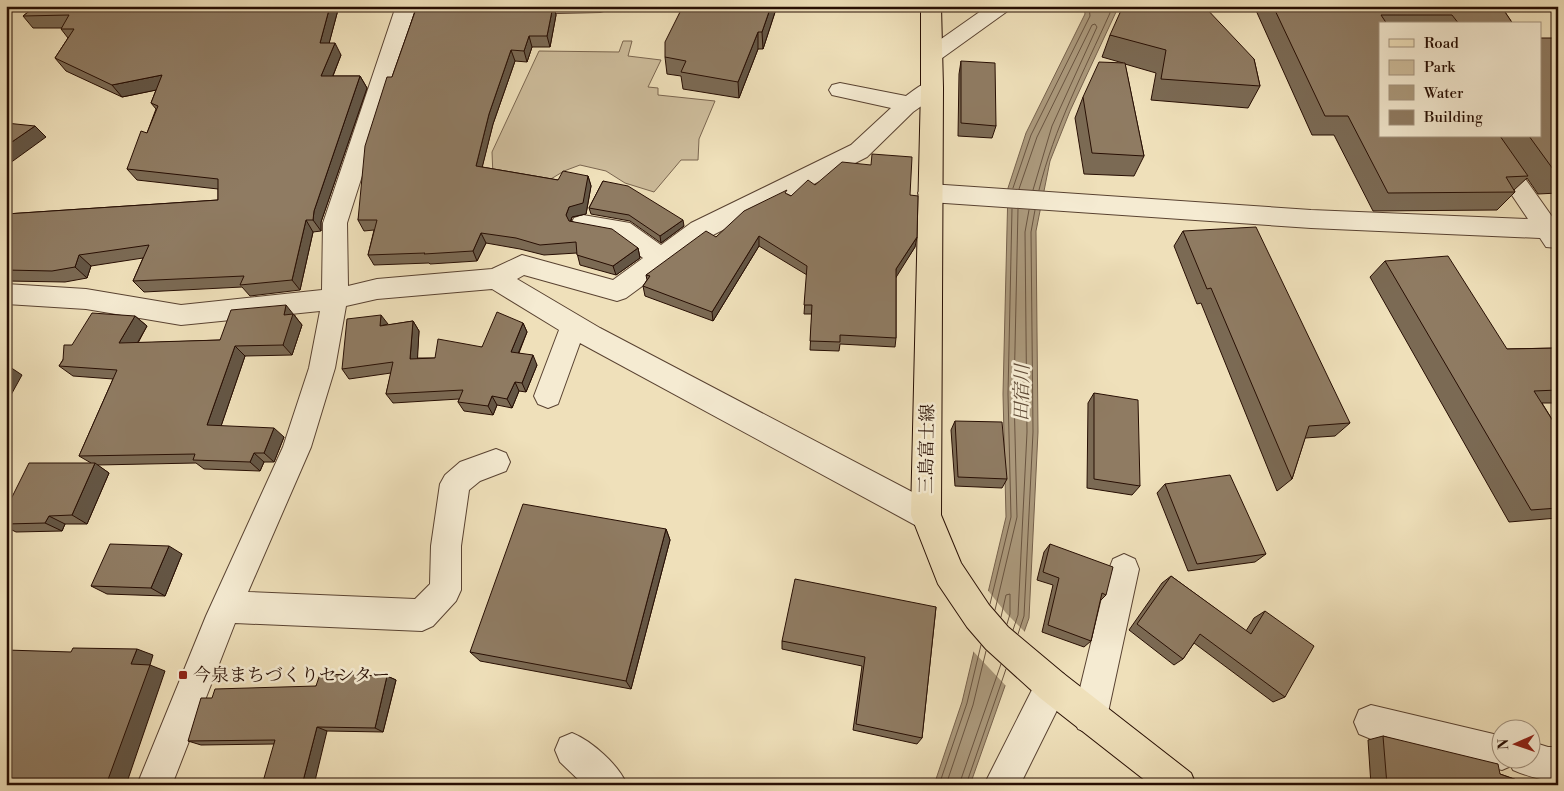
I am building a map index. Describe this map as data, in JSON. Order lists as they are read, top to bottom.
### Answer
{
  "streets": {
    "main road": ["三島富士線"]
  },
  "water": ["田宿川"],
  "places": {
    "transit": ["今泉まちづくりセンター"]
  },
  "legend": [
    "Road",
    "Park",
    "Water",
    "Building"
  ],
  "north": "left"
}
